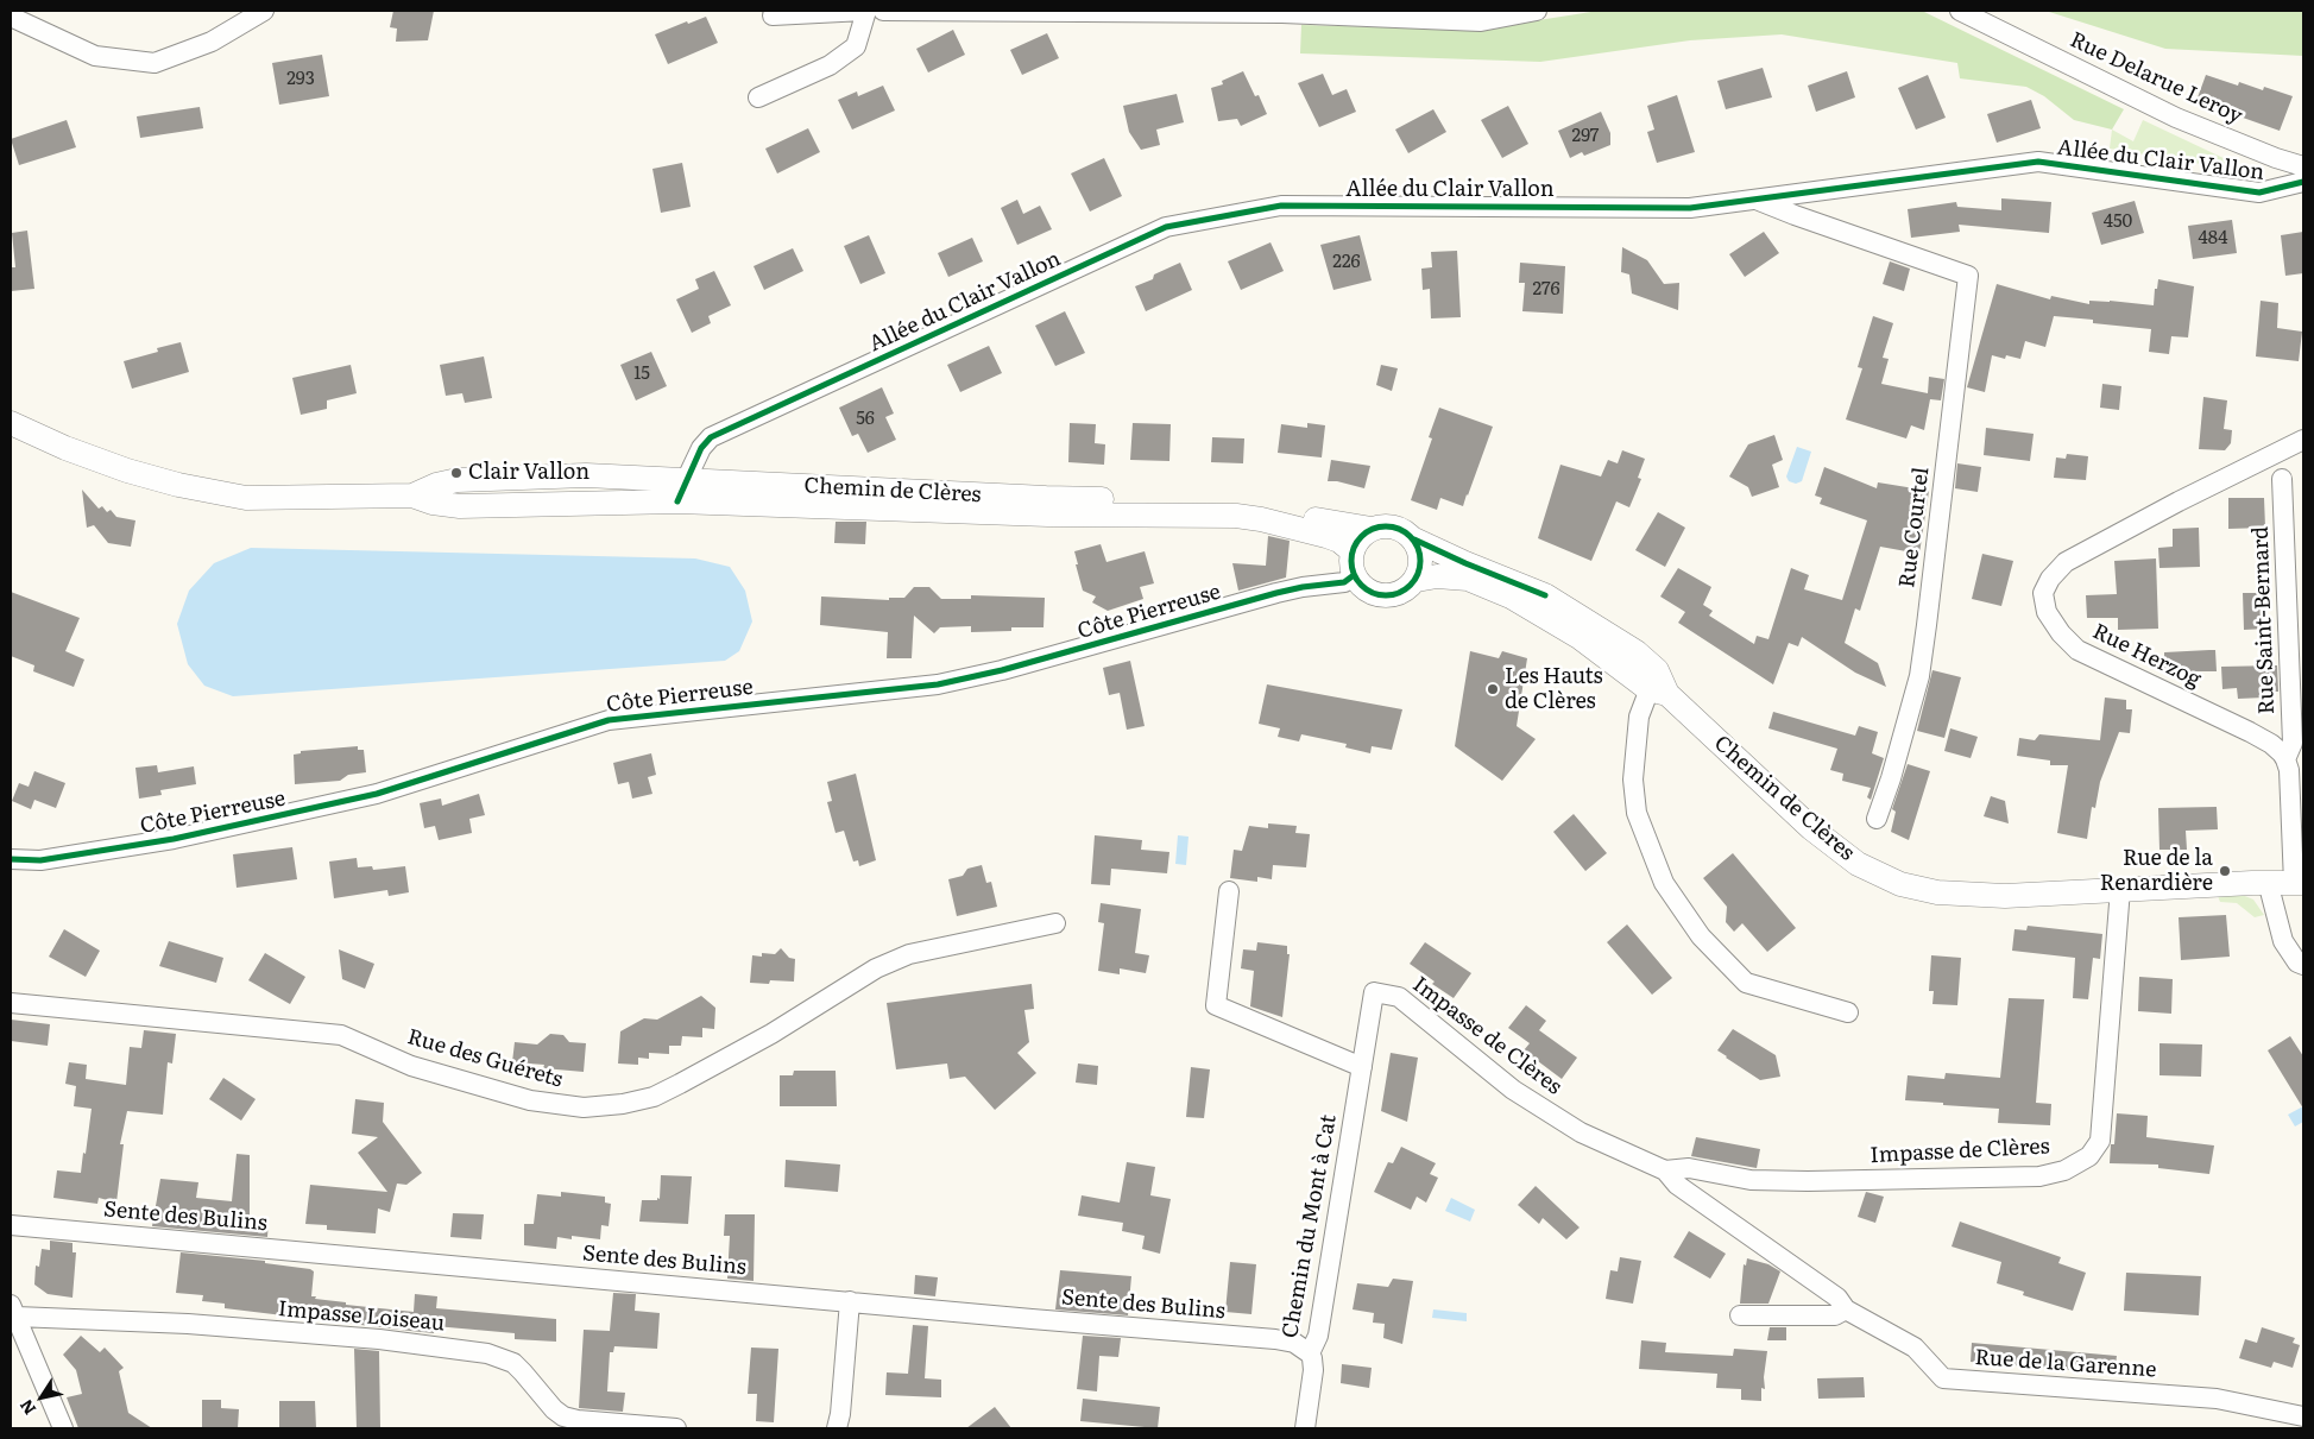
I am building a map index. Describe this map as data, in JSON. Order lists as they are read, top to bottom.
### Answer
{
  "streets": {
    "street": [
      "Rue Delarue Leroy",
      "Allée du Clair Vallon",
      "Chemin de Clères",
      "Rue Courtel",
      "Côte Pierreuse",
      "Rue Saint-Bernard",
      "Rue Herzog",
      "Impasse de Clères",
      "Rue des Guérets",
      "Sente des Bulins",
      "Chemin du Mont à Cat",
      "Impasse Loiseau",
      "Rue de la Garenne"
    ]
  },
  "crossings": [
    ["Allée du Clair Vallon", "Chemin de Clères"],
    ["Allée du Clair Vallon", "Rue Courtel"],
    ["Chemin de Clères", "Côte Pierreuse"],
    ["Chemin de Clères", "Impasse de Clères"],
    ["Rue Saint-Bernard", "Rue Herzog"],
    ["Impasse de Clères", "Chemin du Mont à Cat"],
    ["Impasse de Clères", "Rue de la Garenne"],
    ["Sente des Bulins", "Chemin du Mont à Cat"]
  ],
  "places": ["Clair Vallon", "Les Hauts de Clères", "Rue de la Renardière"],
  "house_numbers": [
    "293",
    "297",
    "450",
    "484",
    "226",
    "276",
    "15",
    "56"
  ],
  "north": "bottom left"
}
